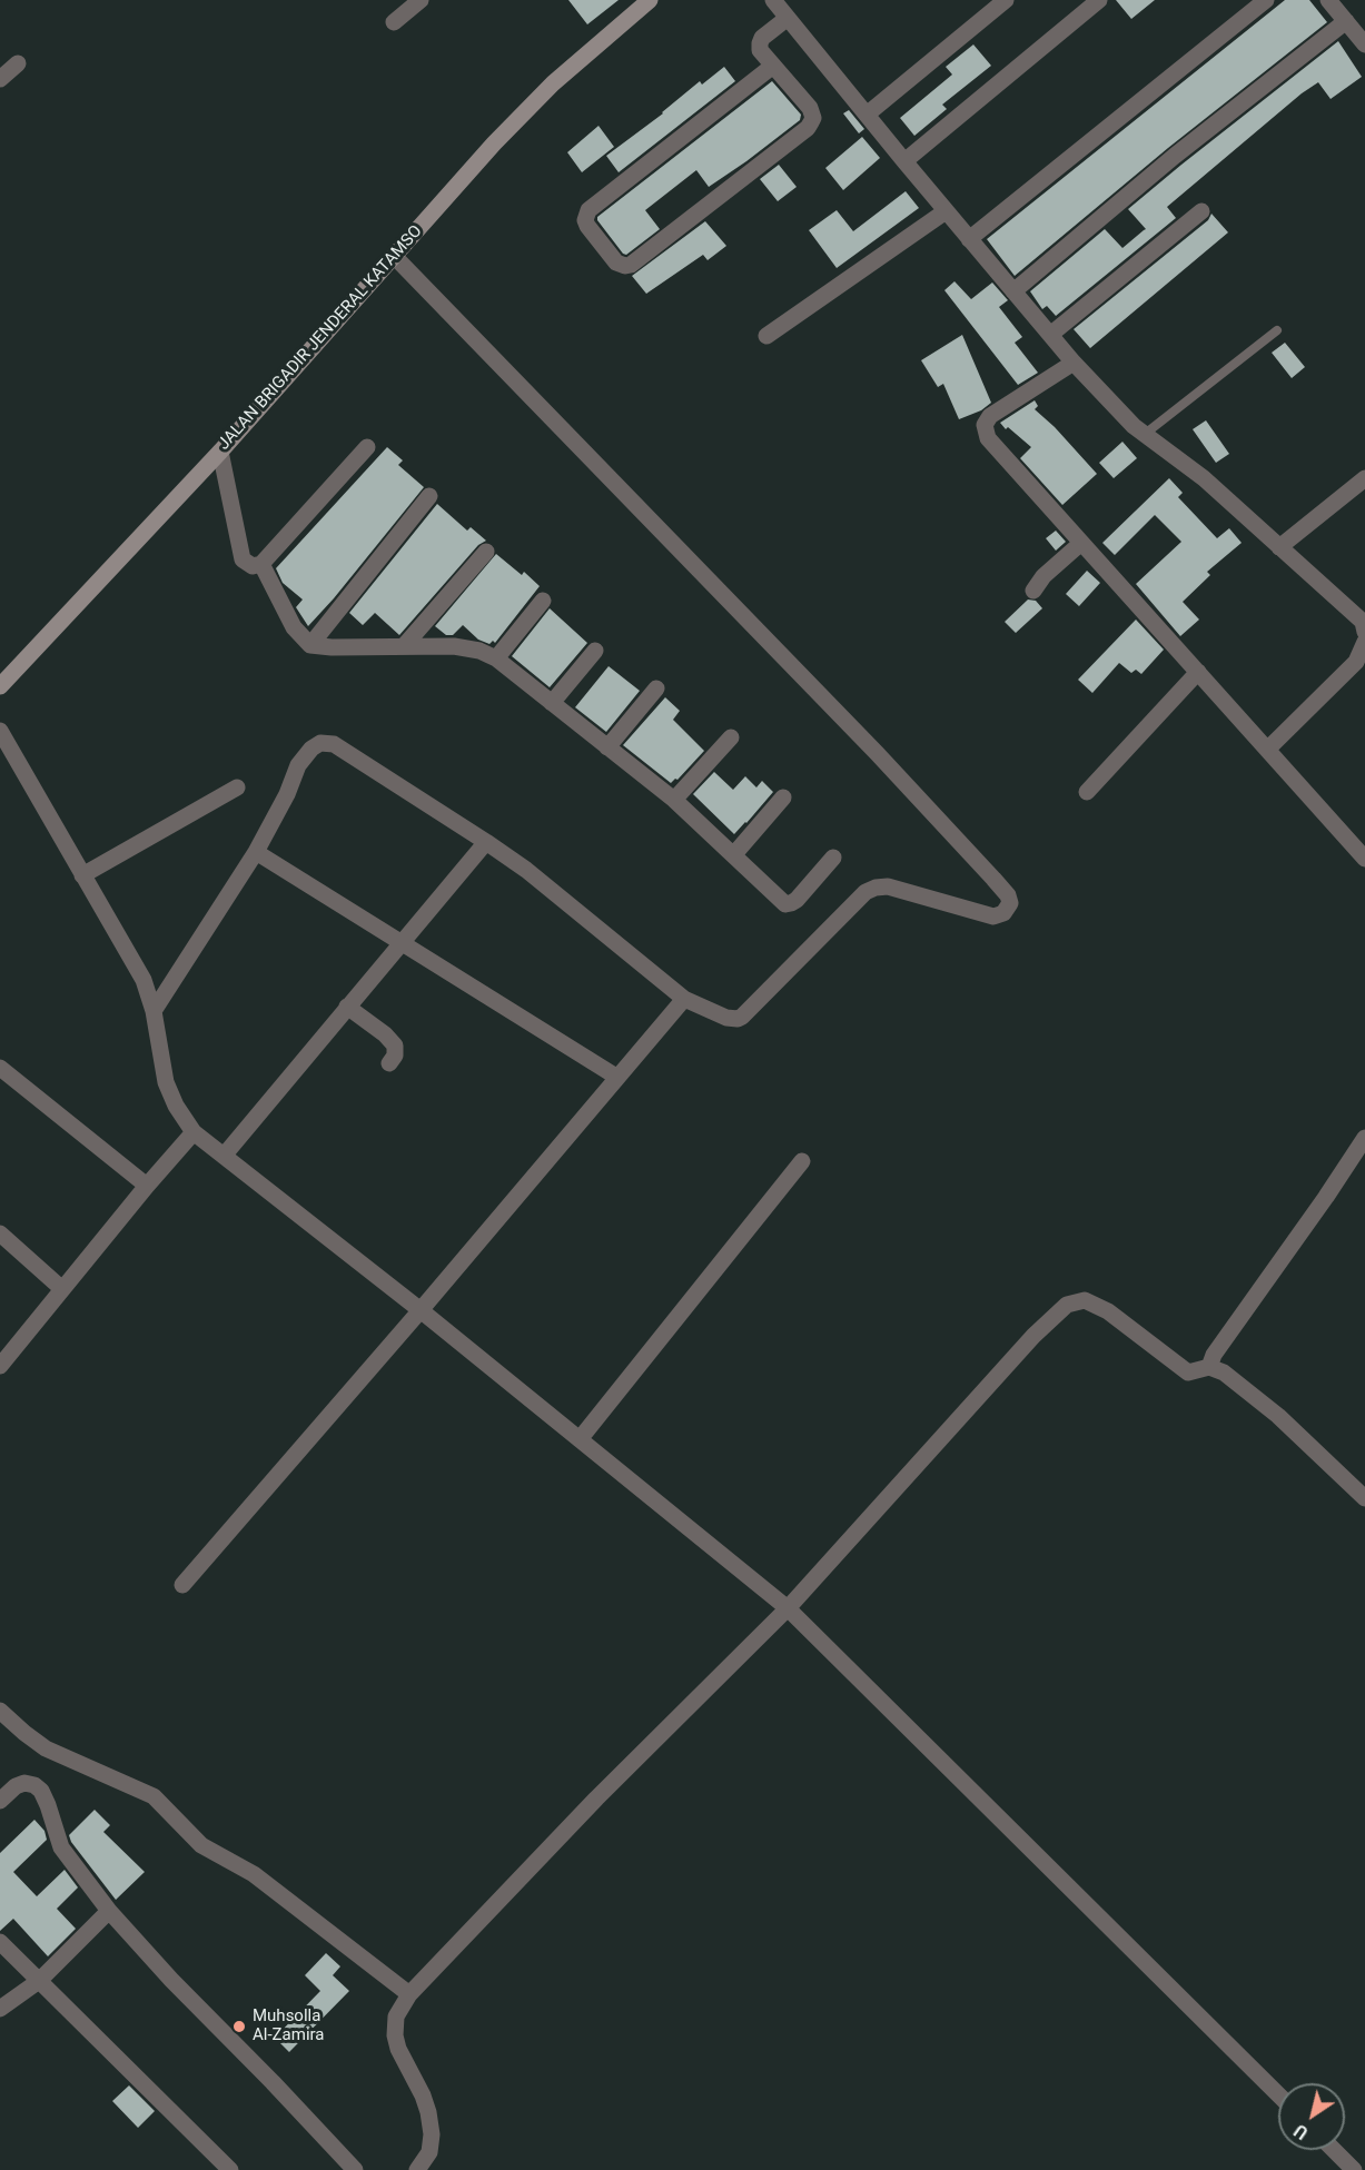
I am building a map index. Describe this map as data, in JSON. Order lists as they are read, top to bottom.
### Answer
{
  "streets": {
    "main road": ["JALAN BRIGADIR JENDERAL KATAMSO"]
  },
  "places": ["Muhsolla Al-Zamira"],
  "north": "bottom left"
}
